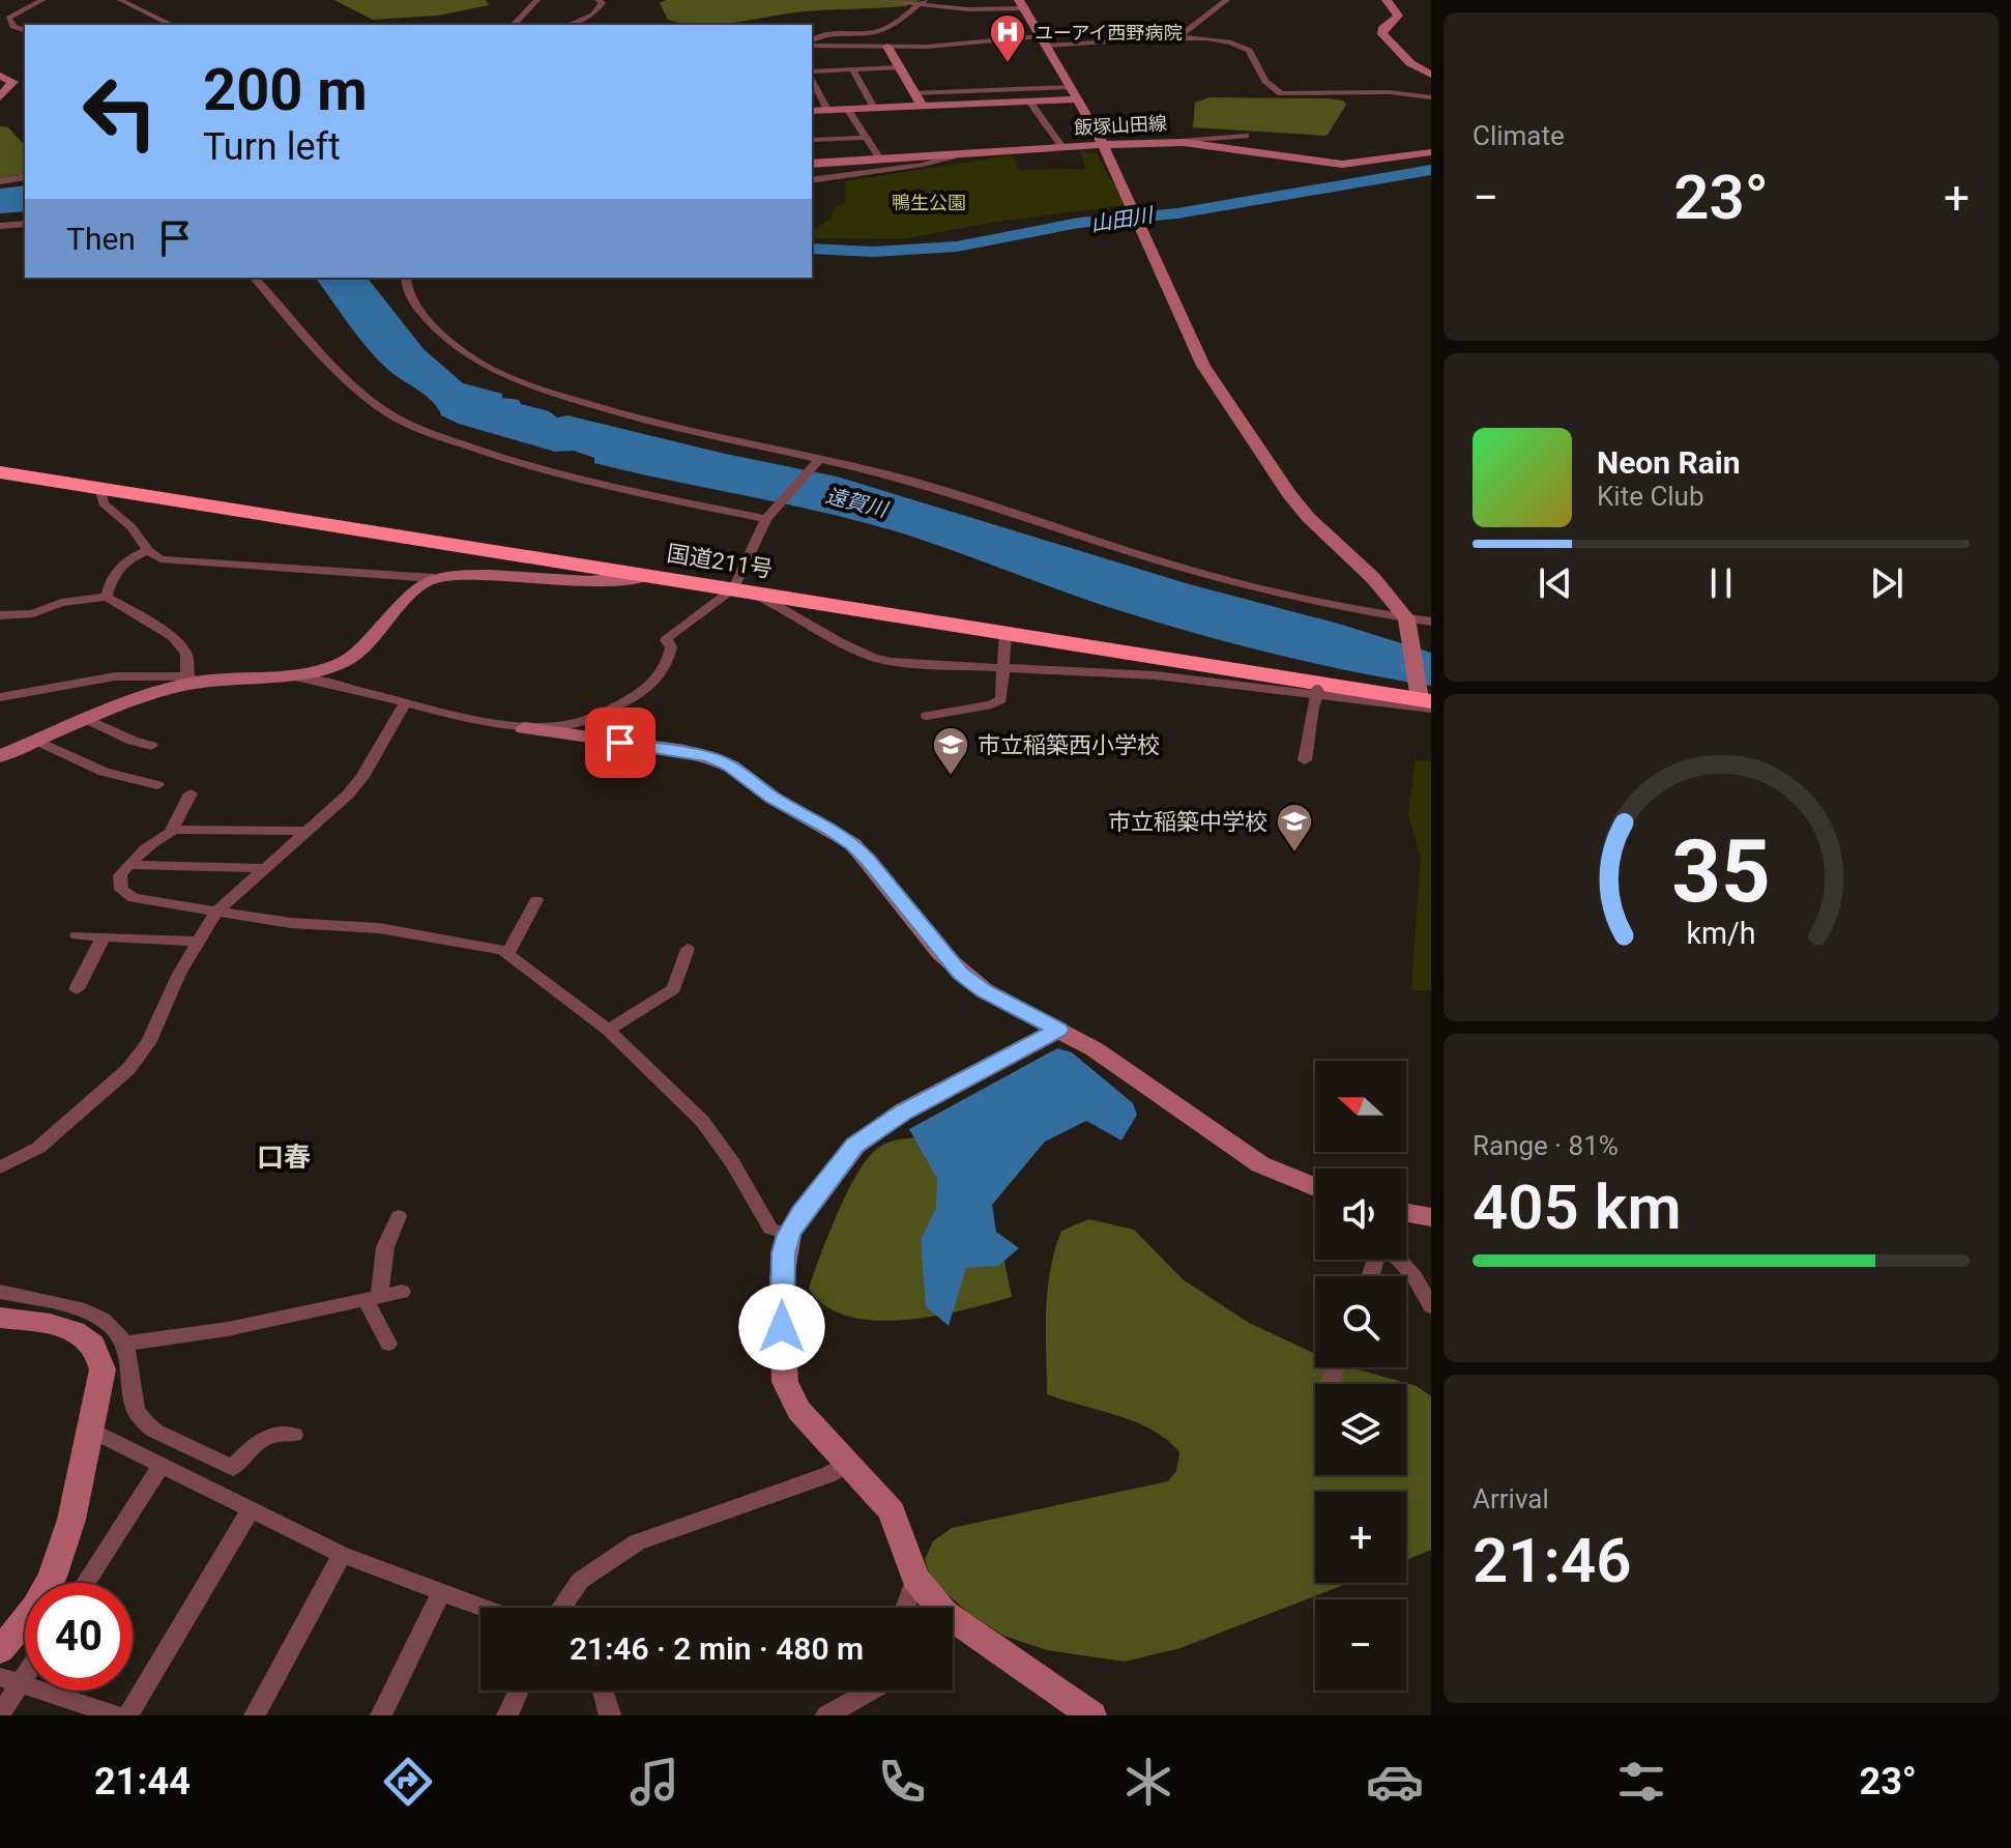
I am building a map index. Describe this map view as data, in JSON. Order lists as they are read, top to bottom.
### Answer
{
  "streets": {
    "highway": ["国道211号"],
    "street": ["飯塚山田線"]
  },
  "districts": ["口春"],
  "water": ["山田川", "遠賀川"],
  "parks": ["鴨生公園"],
  "places": {
    "hospital": ["ユーアイ西野病院"],
    "school or university": ["市立稲築西小学校", "市立稲築中学校"]
  },
  "north": "left",
  "page": {
    "tile": [
      "Climate",
      ["Range · 81%", "405 km"],
      ["Arrival", "21:46"]
    ],
    "turn": ["200 m", "Turn left"],
    "heat": ["−", "23°", "+"],
    "then": "Then",
    "song": ["Neon Rain", "Kite Club"],
    "map_buttons": ["+", "−"],
    "limit": "40",
    "trip": "21:46 · 2 min · 480 m",
    "tabs": ["21:44", "23°"],
    "gauge": ["35", "km/h"]
  }
}
